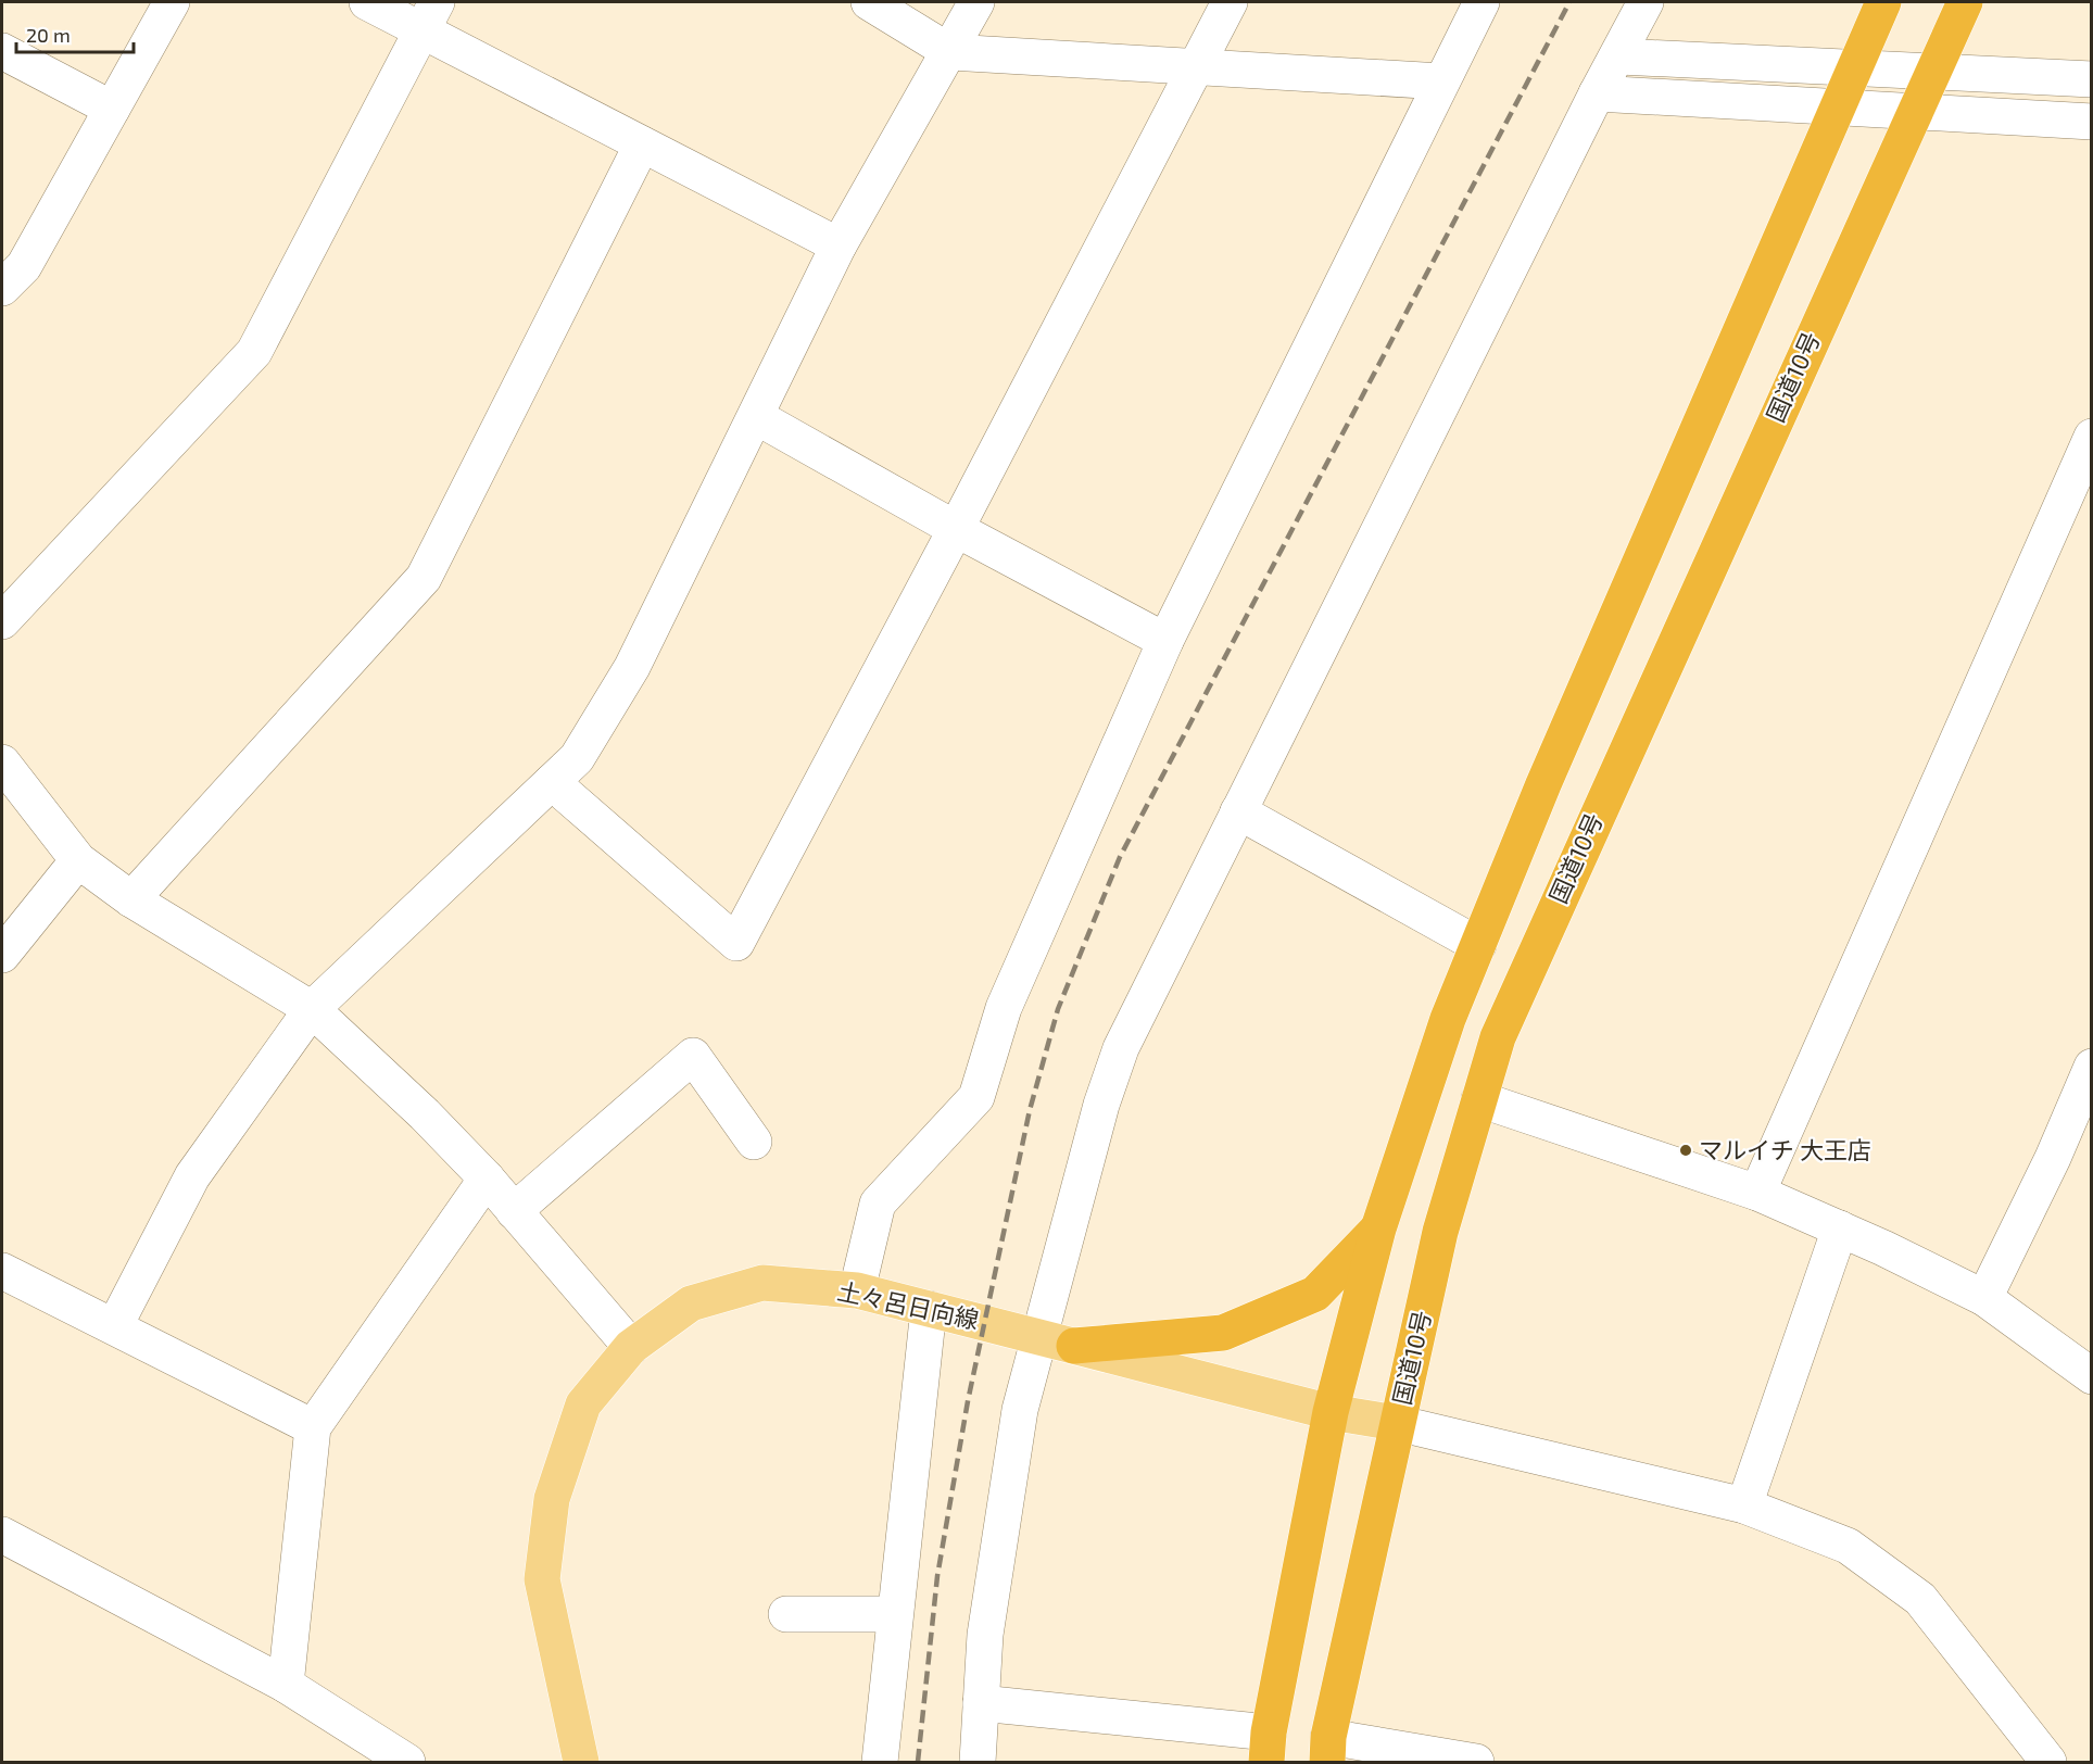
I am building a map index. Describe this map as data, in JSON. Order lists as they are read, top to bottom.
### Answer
{
  "streets": {
    "highway": ["国道10号"],
    "main road": ["土々呂日向線"]
  },
  "crossings": [
    ["国道10号", "土々呂日向線"]
  ],
  "places": ["マルイチ 大王店"],
  "scale_bar": "20 m"
}
